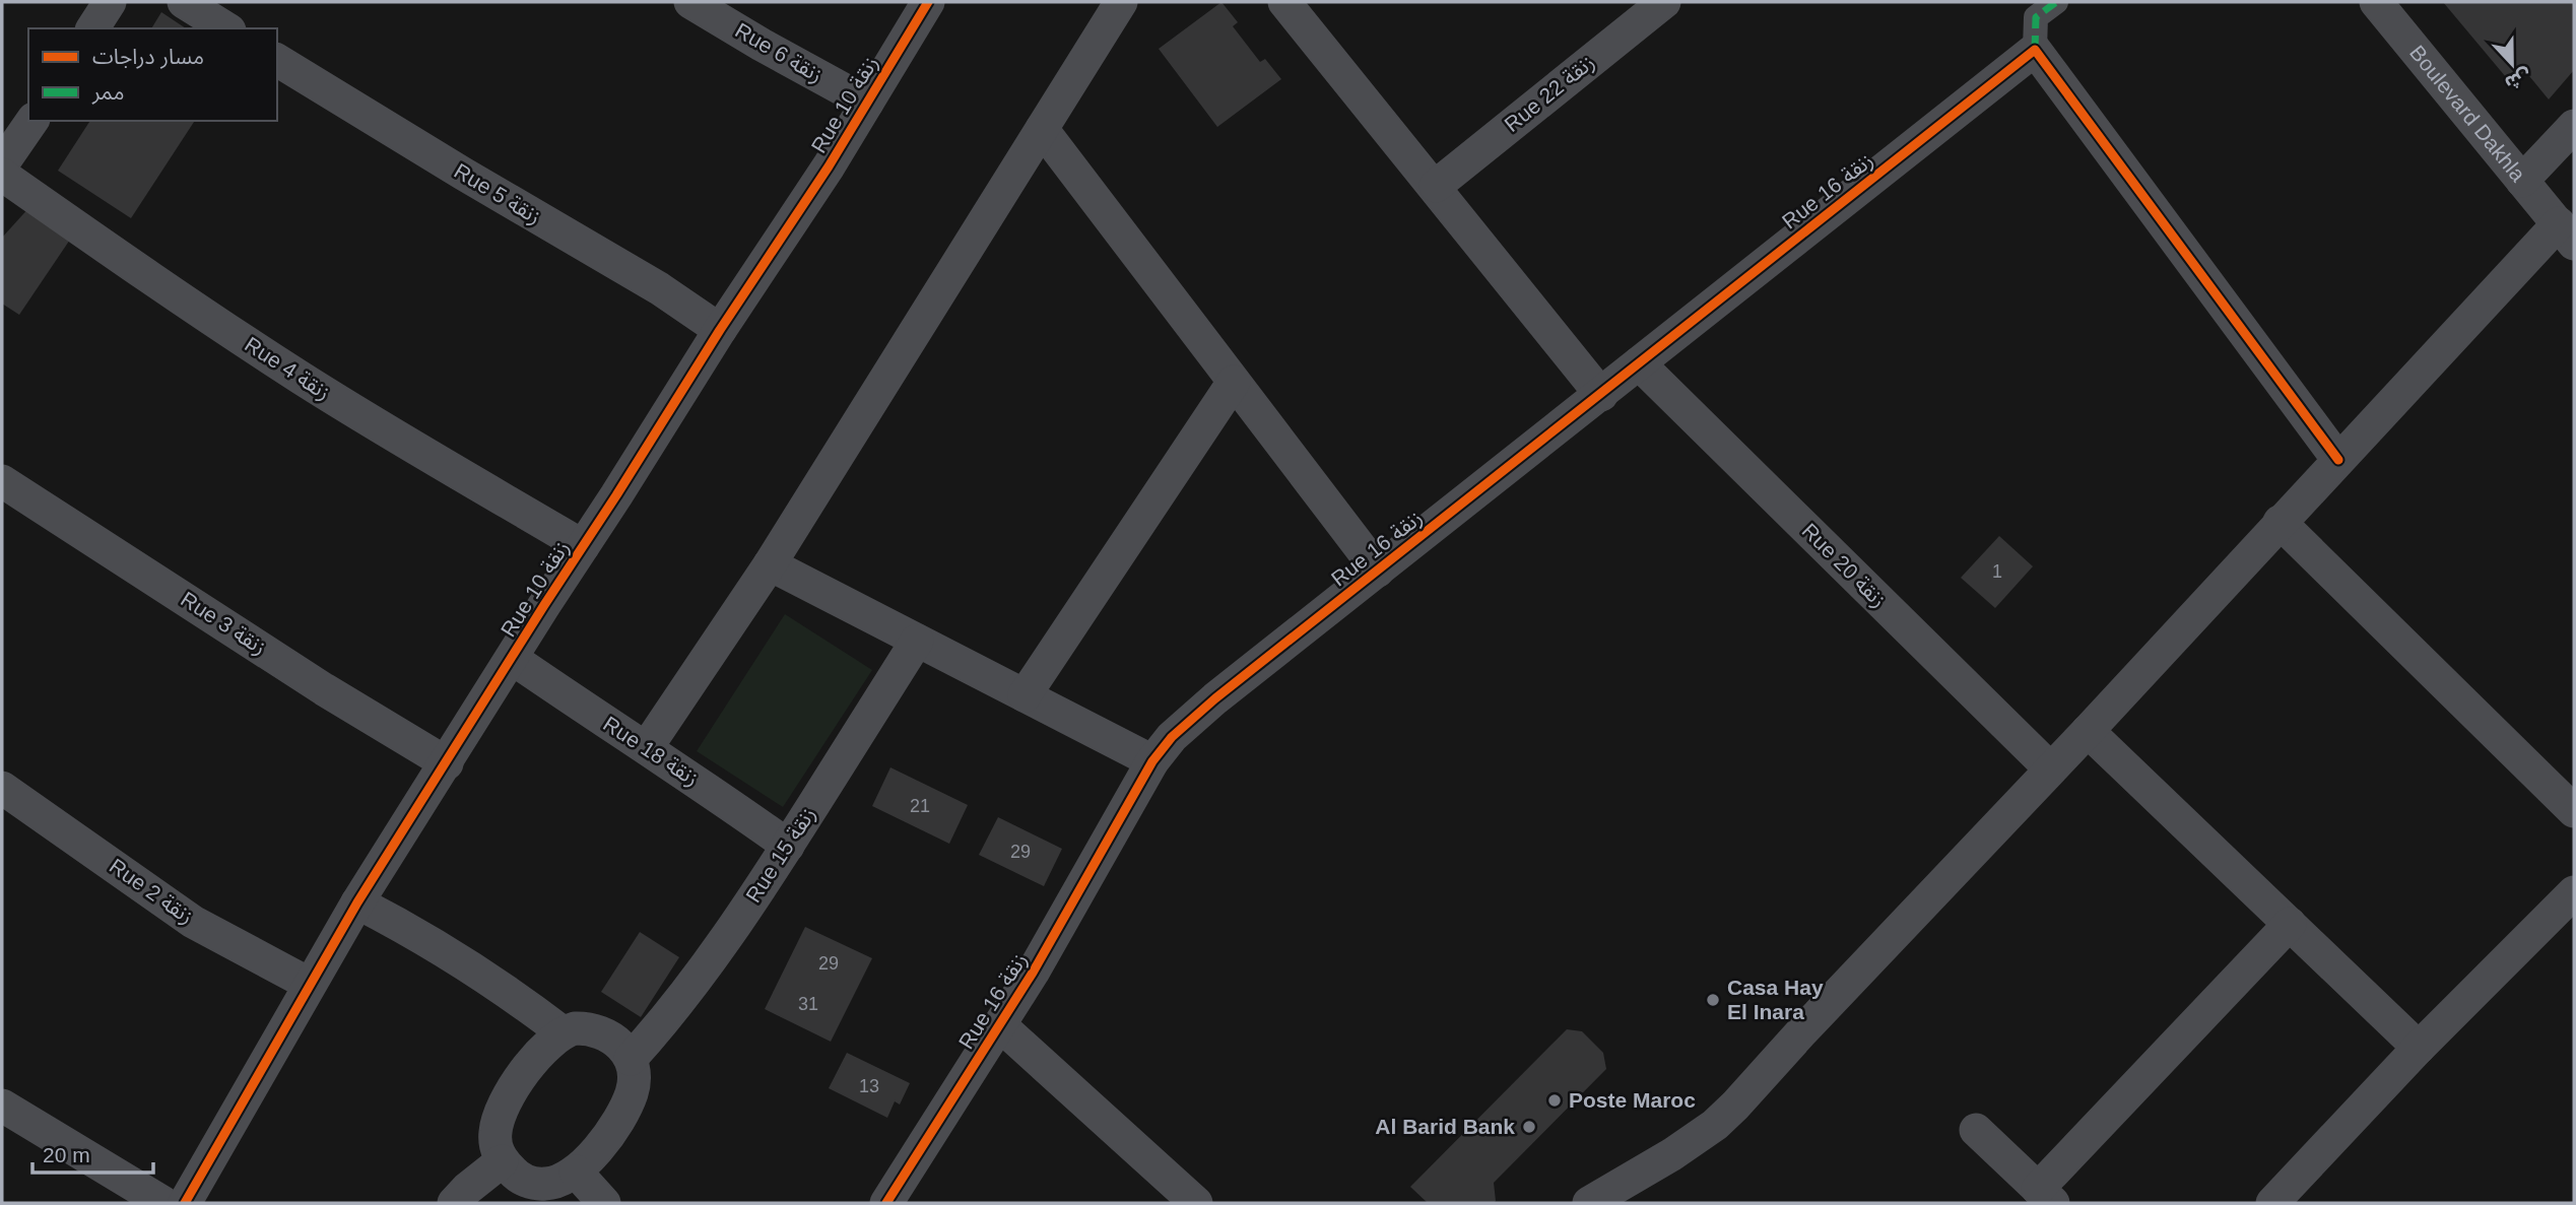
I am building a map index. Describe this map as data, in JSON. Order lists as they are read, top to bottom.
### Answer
{
  "streets": {
    "street": [
      "Rue 6 زنقة",
      "Rue 22 زنقة",
      "Rue 10 زنقة",
      "Boulevard Dakhla",
      "Rue 16 زنقة",
      "Rue 5 زنقة",
      "Rue 4 زنقة",
      "Rue 20 زنقة",
      "Rue 3 زنقة",
      "Rue 18 زنقة",
      "Rue 15 زنقة",
      "Rue 2 زنقة"
    ]
  },
  "crossings": [
    ["Rue 6 زنقة", "Rue 10 زنقة"],
    ["Rue 10 زنقة", "Rue 5 زنقة"],
    ["Rue 10 زنقة", "Rue 4 زنقة"],
    ["Rue 10 زنقة", "Rue 3 زنقة"],
    ["Rue 10 زنقة", "Rue 18 زنقة"],
    ["Rue 10 زنقة", "Rue 2 زنقة"],
    ["Rue 16 زنقة", "Rue 20 زنقة"],
    ["Rue 18 زنقة", "Rue 15 زنقة"]
  ],
  "places": ["Casa Hay El Inara", "Poste Maroc", "Al Barid Bank"],
  "house_numbers": [
    "1",
    "21",
    "29",
    "29",
    "31",
    "13"
  ],
  "legend": ["مسار دراجات", "ممر"],
  "scale_bar": "20 m",
  "north": "bottom"
}
